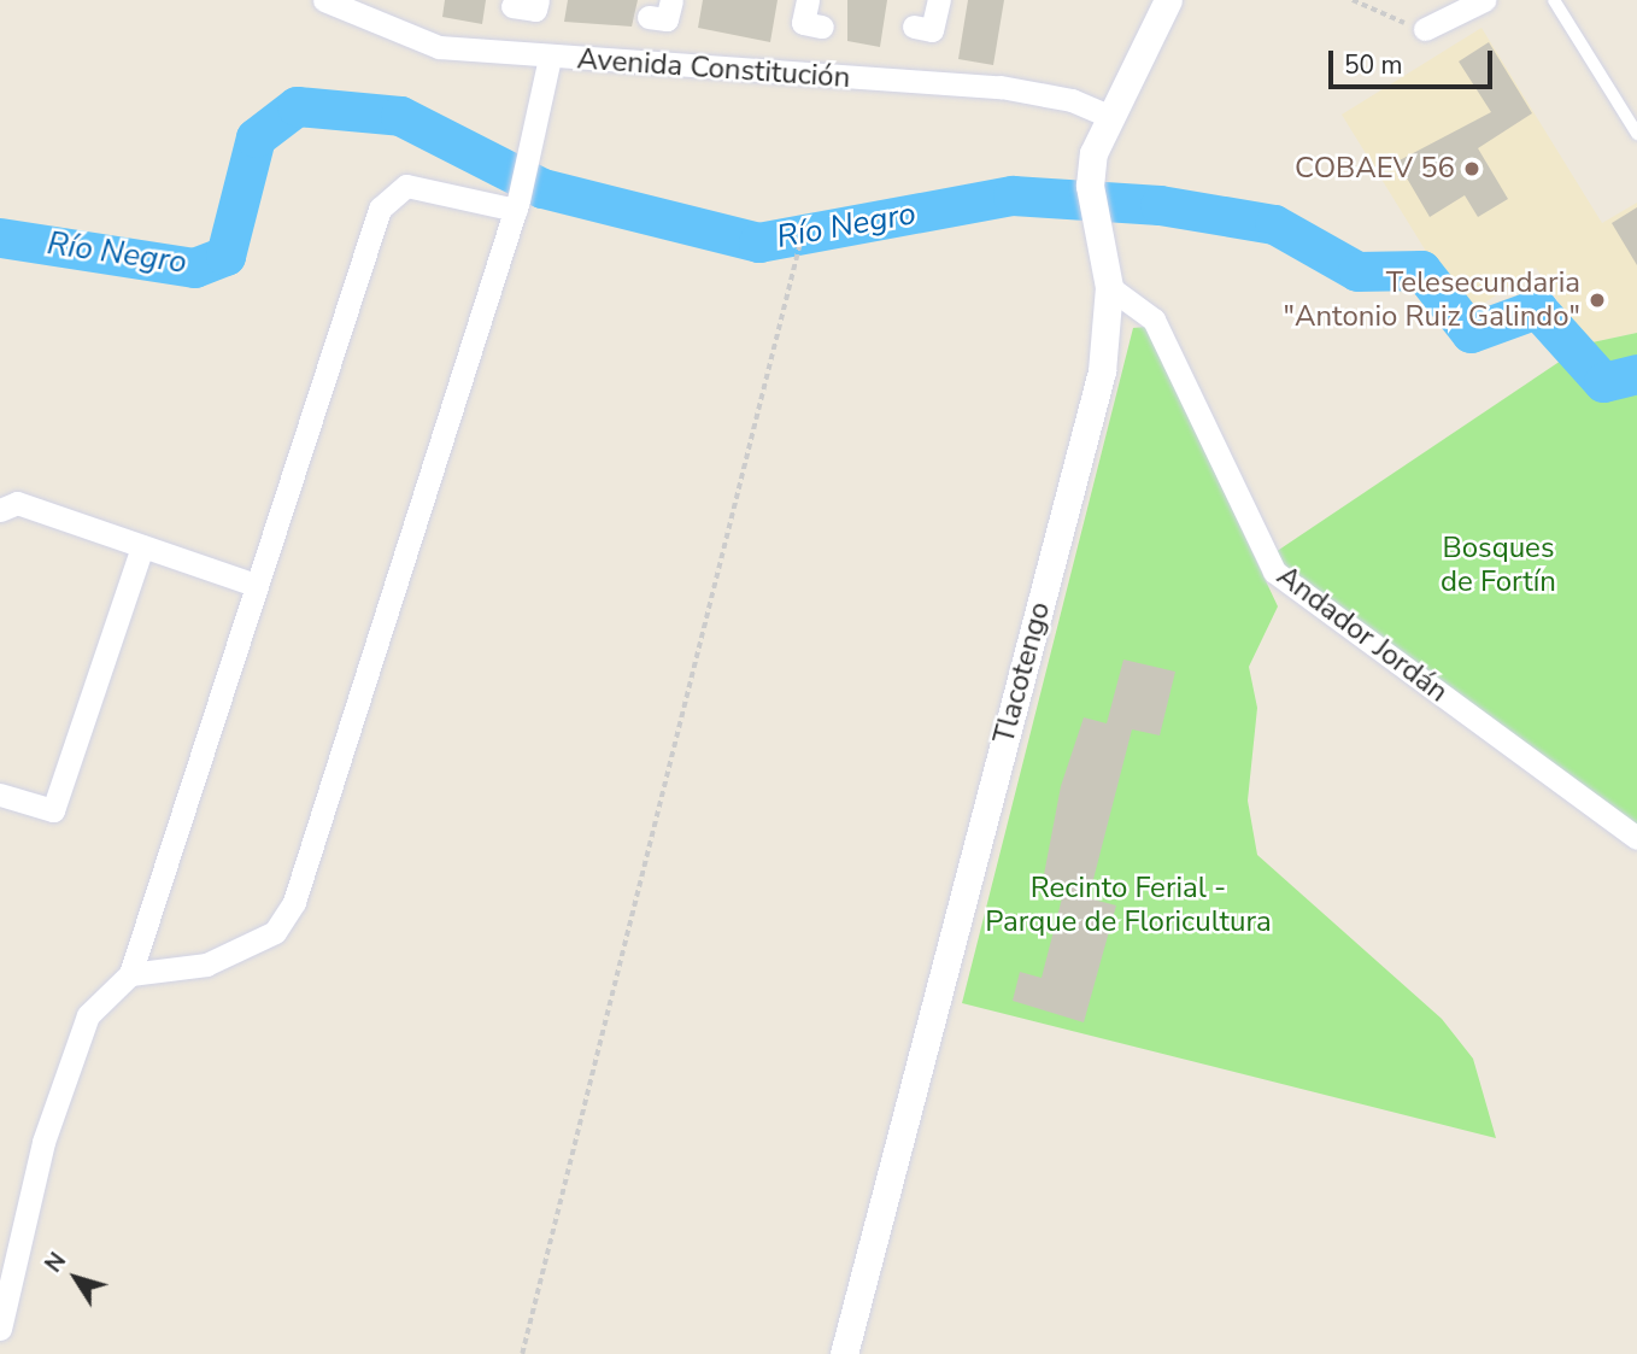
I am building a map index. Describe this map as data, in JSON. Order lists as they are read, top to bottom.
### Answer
{
  "streets": {
    "street": ["Avenida Constitución", "Andador Jordán", "Tlacotengo"]
  },
  "crossings": [
    ["Avenida Constitución", "Tlacotengo"],
    ["Andador Jordán", "Tlacotengo"]
  ],
  "water": ["Río Negro"],
  "parks": ["Bosques de Fortín", "Recinto Ferial - Parque de Floricultura"],
  "places": ["COBAEV 56", "Telesecundaria \"Antonio Ruiz Galindo\""],
  "scale_bar": "50 m",
  "north": "top left"
}
